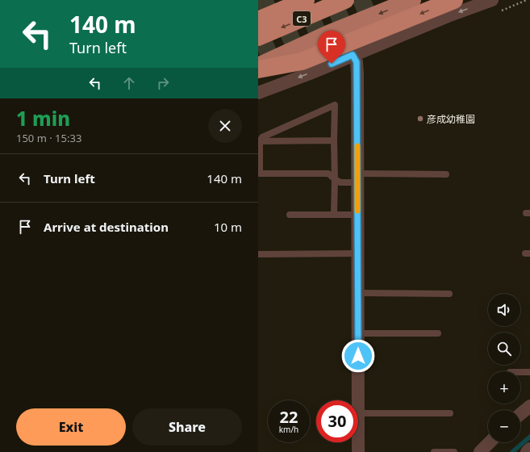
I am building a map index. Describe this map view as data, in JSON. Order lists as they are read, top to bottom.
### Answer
{
  "streets": {
    "highway": ["C3"]
  },
  "places": ["彦成幼稚園"],
  "page": {
    "turn": ["140 m", "Turn left"],
    "heading": ["1 min", "150 m · 15:33"],
    "list": [
      {
        "name": "Turn left",
        "value": "140 m"
      },
      {
        "name": "Arrive at destination",
        "value": "10 m"
      }
    ],
    "map_buttons": ["+", "−"],
    "speed": "22 km/h",
    "limit": "30",
    "buttons": ["Exit", "Share"]
  }
}
